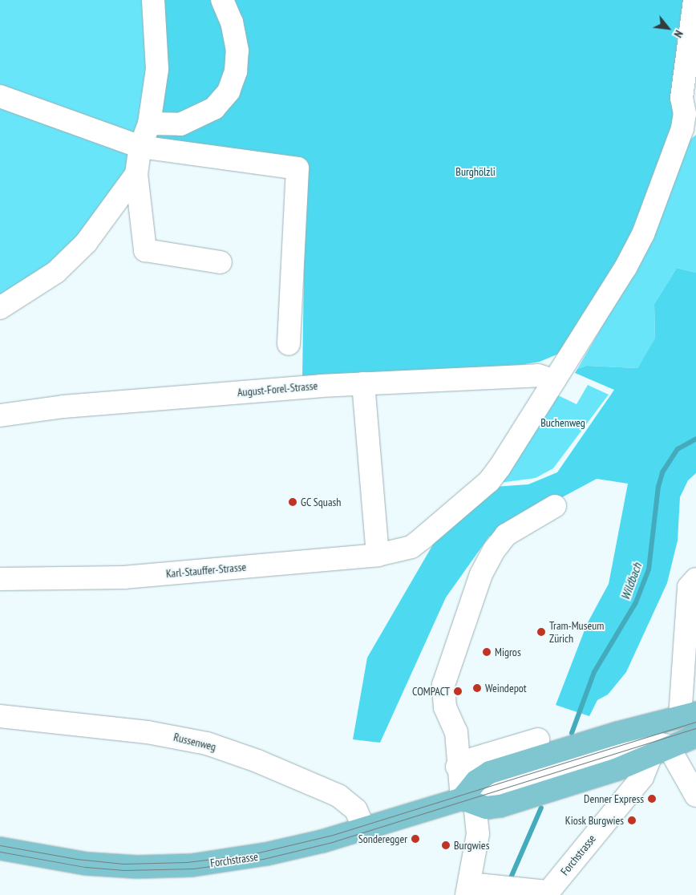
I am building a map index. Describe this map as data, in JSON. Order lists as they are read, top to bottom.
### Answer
{
  "streets": {
    "main road": ["Forchstrasse"],
    "street": ["August-Forel-Strasse", "Karl-Stauffer-Strasse", "Russenweg"]
  },
  "crossings": [
    ["August-Forel-Strasse", "Karl-Stauffer-Strasse"],
    ["Russenweg", "Forchstrasse"]
  ],
  "water": ["Wildbach"],
  "parks": ["Burghölzli", "Buchenweg"],
  "places": [
    "GC Squash",
    "Tram-Museum Zürich",
    "Migros",
    "Weindepot",
    "COMPACT",
    "Denner Express",
    "Kiosk Burgwies",
    "Sonderegger",
    "Burgwies"
  ],
  "north": "bottom right"
}
